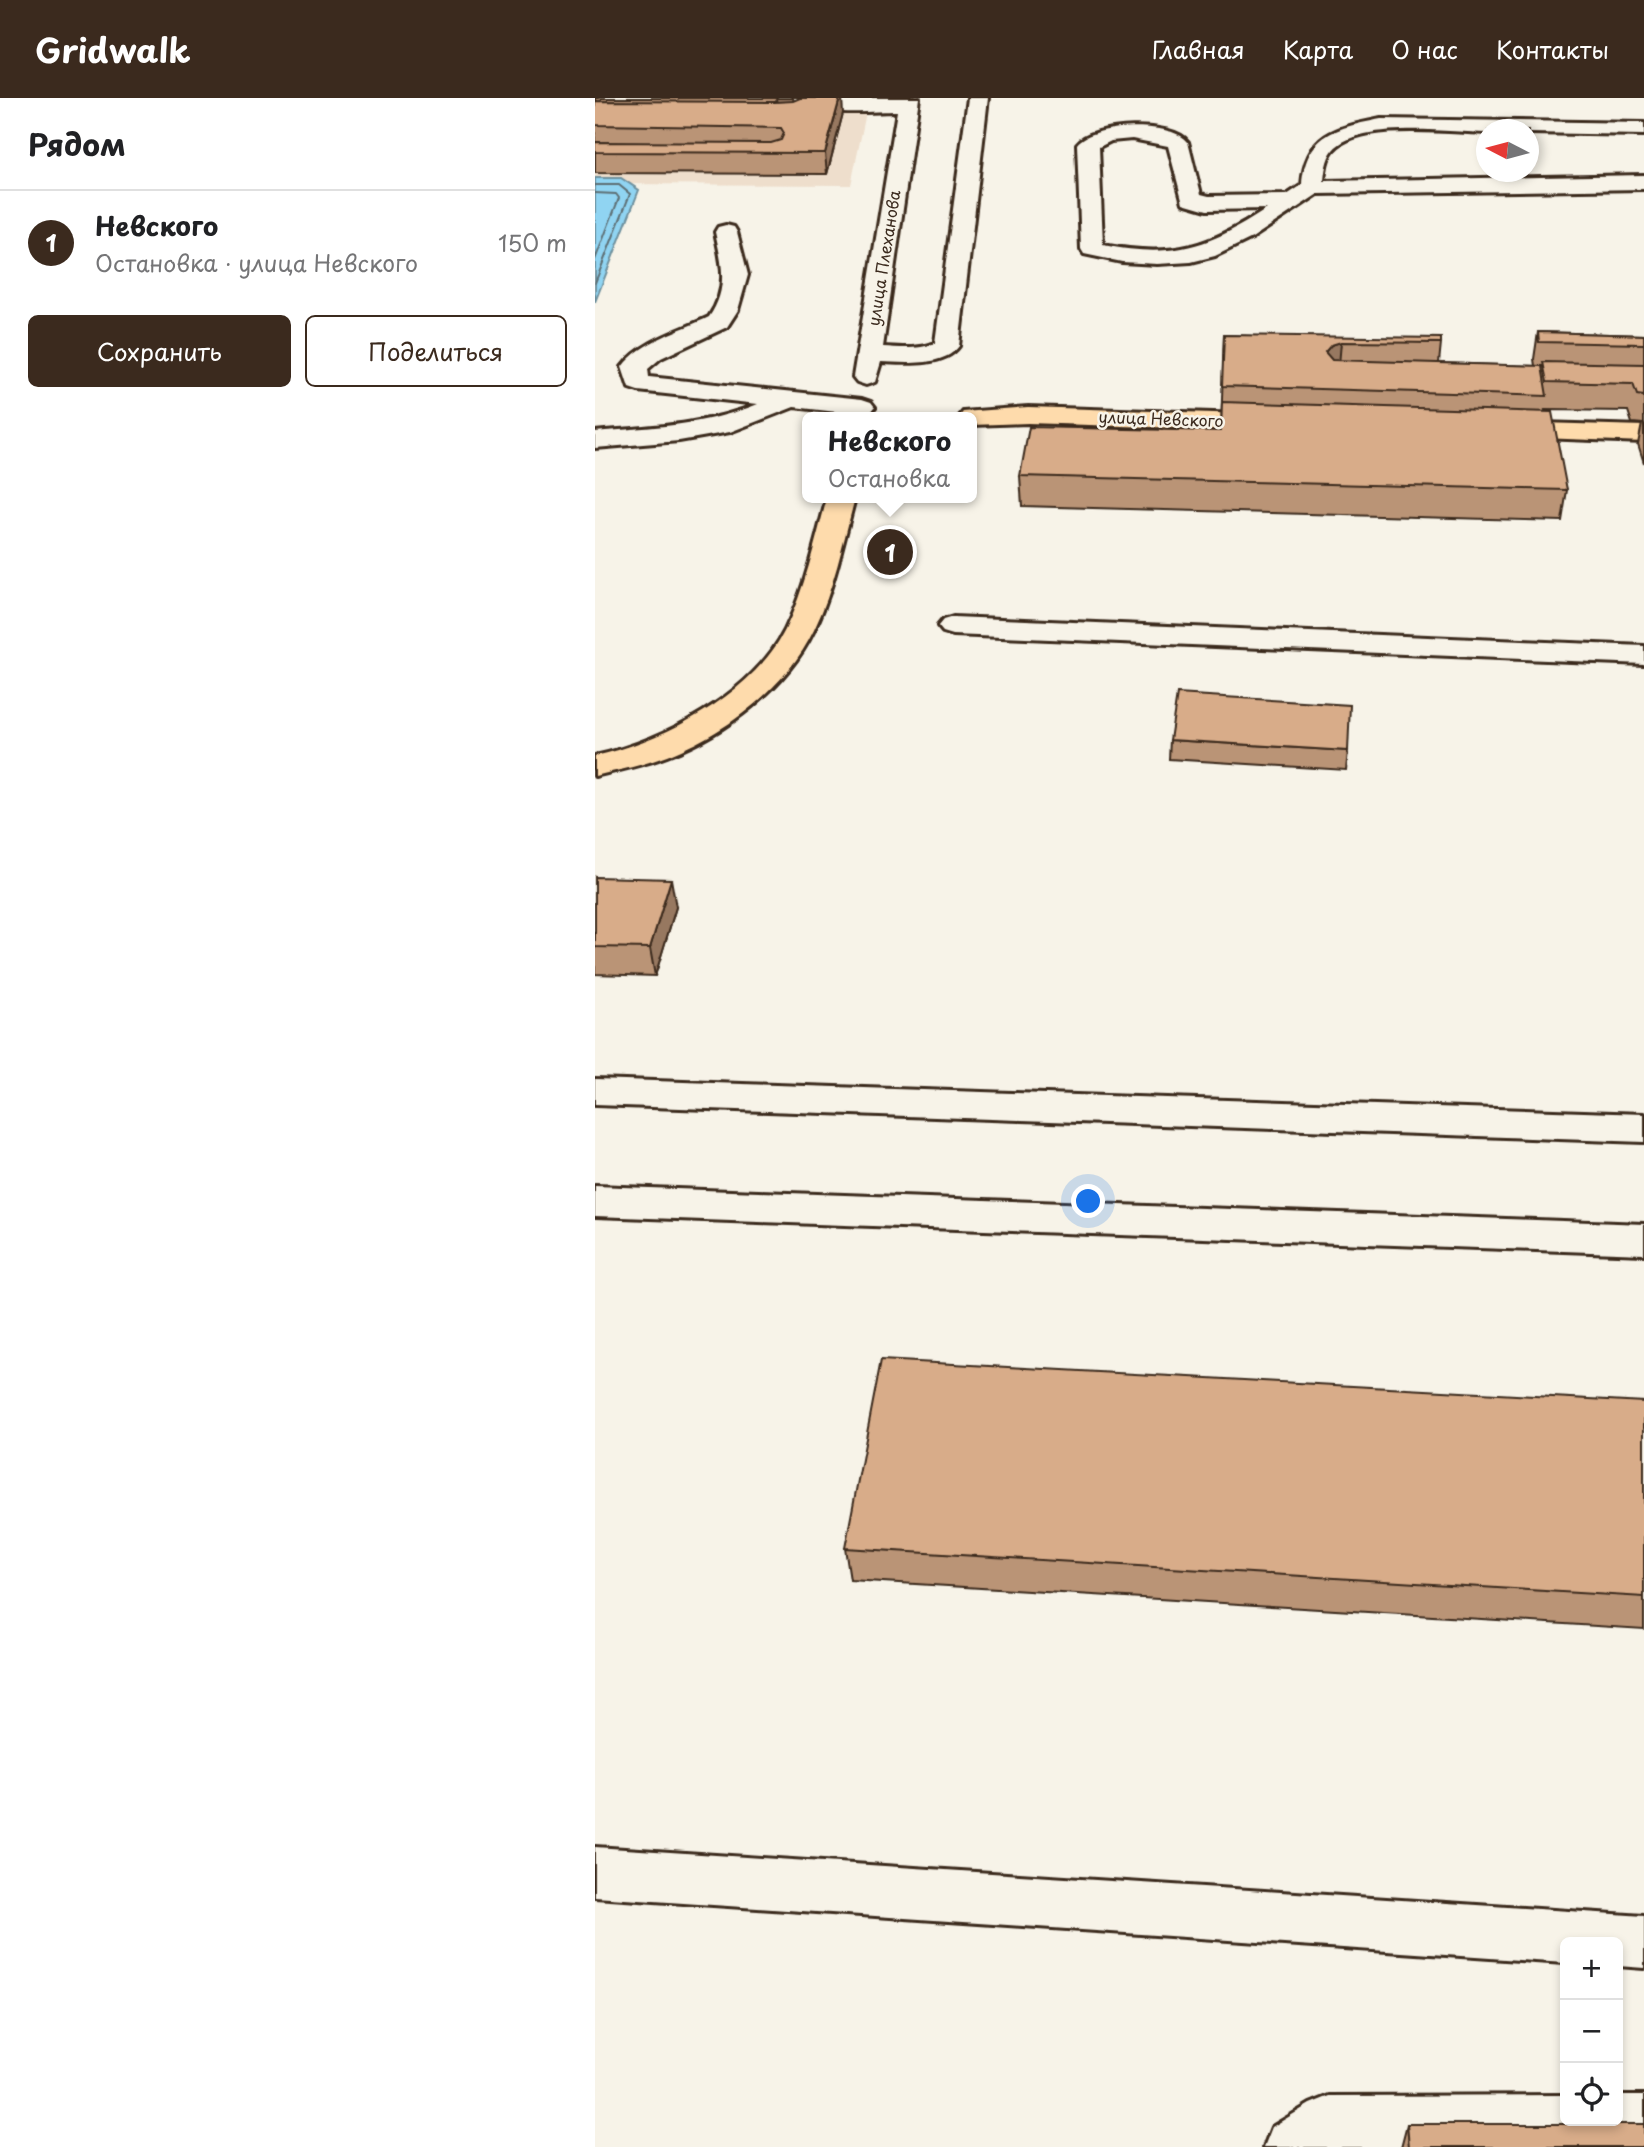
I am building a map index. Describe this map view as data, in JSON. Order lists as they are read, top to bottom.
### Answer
{
  "streets": {
    "main road": ["улица Невского"],
    "street": ["улица Плеханова"]
  },
  "north": "left",
  "page": {
    "header": "Gridwalk",
    "nav": [
      "Главная",
      "Карта",
      "О нас",
      "Контакты"
    ],
    "heading": "Рядом",
    "list": [
      {
        "mark": "1",
        "name": "Невского",
        "note": "Остановка · улица Невского",
        "value": "150 m"
      }
    ],
    "buttons": ["Сохранить", "Поделиться"],
    "popup": ["Невского", "Остановка"],
    "pins": "1",
    "map_buttons": ["+", "−"]
  }
}
